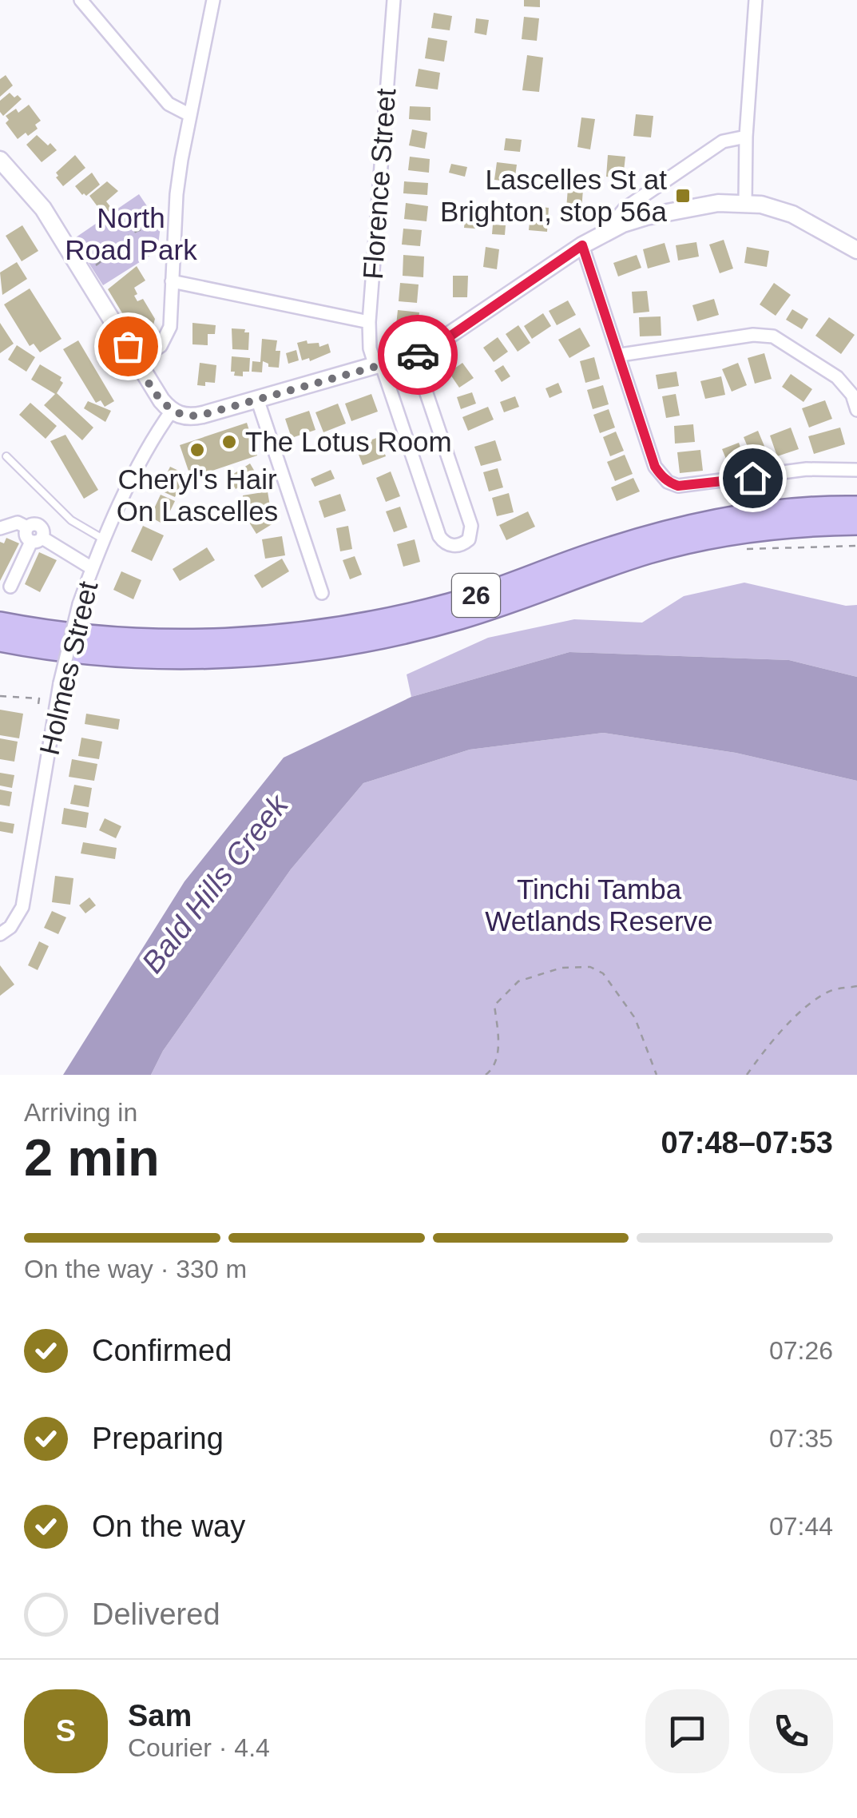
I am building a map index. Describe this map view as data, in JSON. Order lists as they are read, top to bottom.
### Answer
{
  "streets": {
    "highway": ["26"],
    "street": ["Florence Street", "Holmes Street"]
  },
  "water": ["Bald Hills Creek"],
  "parks": ["North Road Park", "Tinchi Tamba Wetlands Reserve"],
  "places": {
    "transit": ["Lascelles St at Brighton, stop 56a"],
    "other": ["The Lotus Room", "Cheryl's Hair On Lascelles"]
  },
  "page": {
    "heading": ["2 min", "Arriving in", "07:48–07:53"],
    "panel": ["Sam", "Courier · 4.4"],
    "bar": "On the way · 330 m",
    "list": [
      ["Confirmed", "07:26"],
      ["Preparing", "07:35"],
      ["On the way", "07:44"],
      "Delivered"
    ],
    "round": "S"
  }
}
